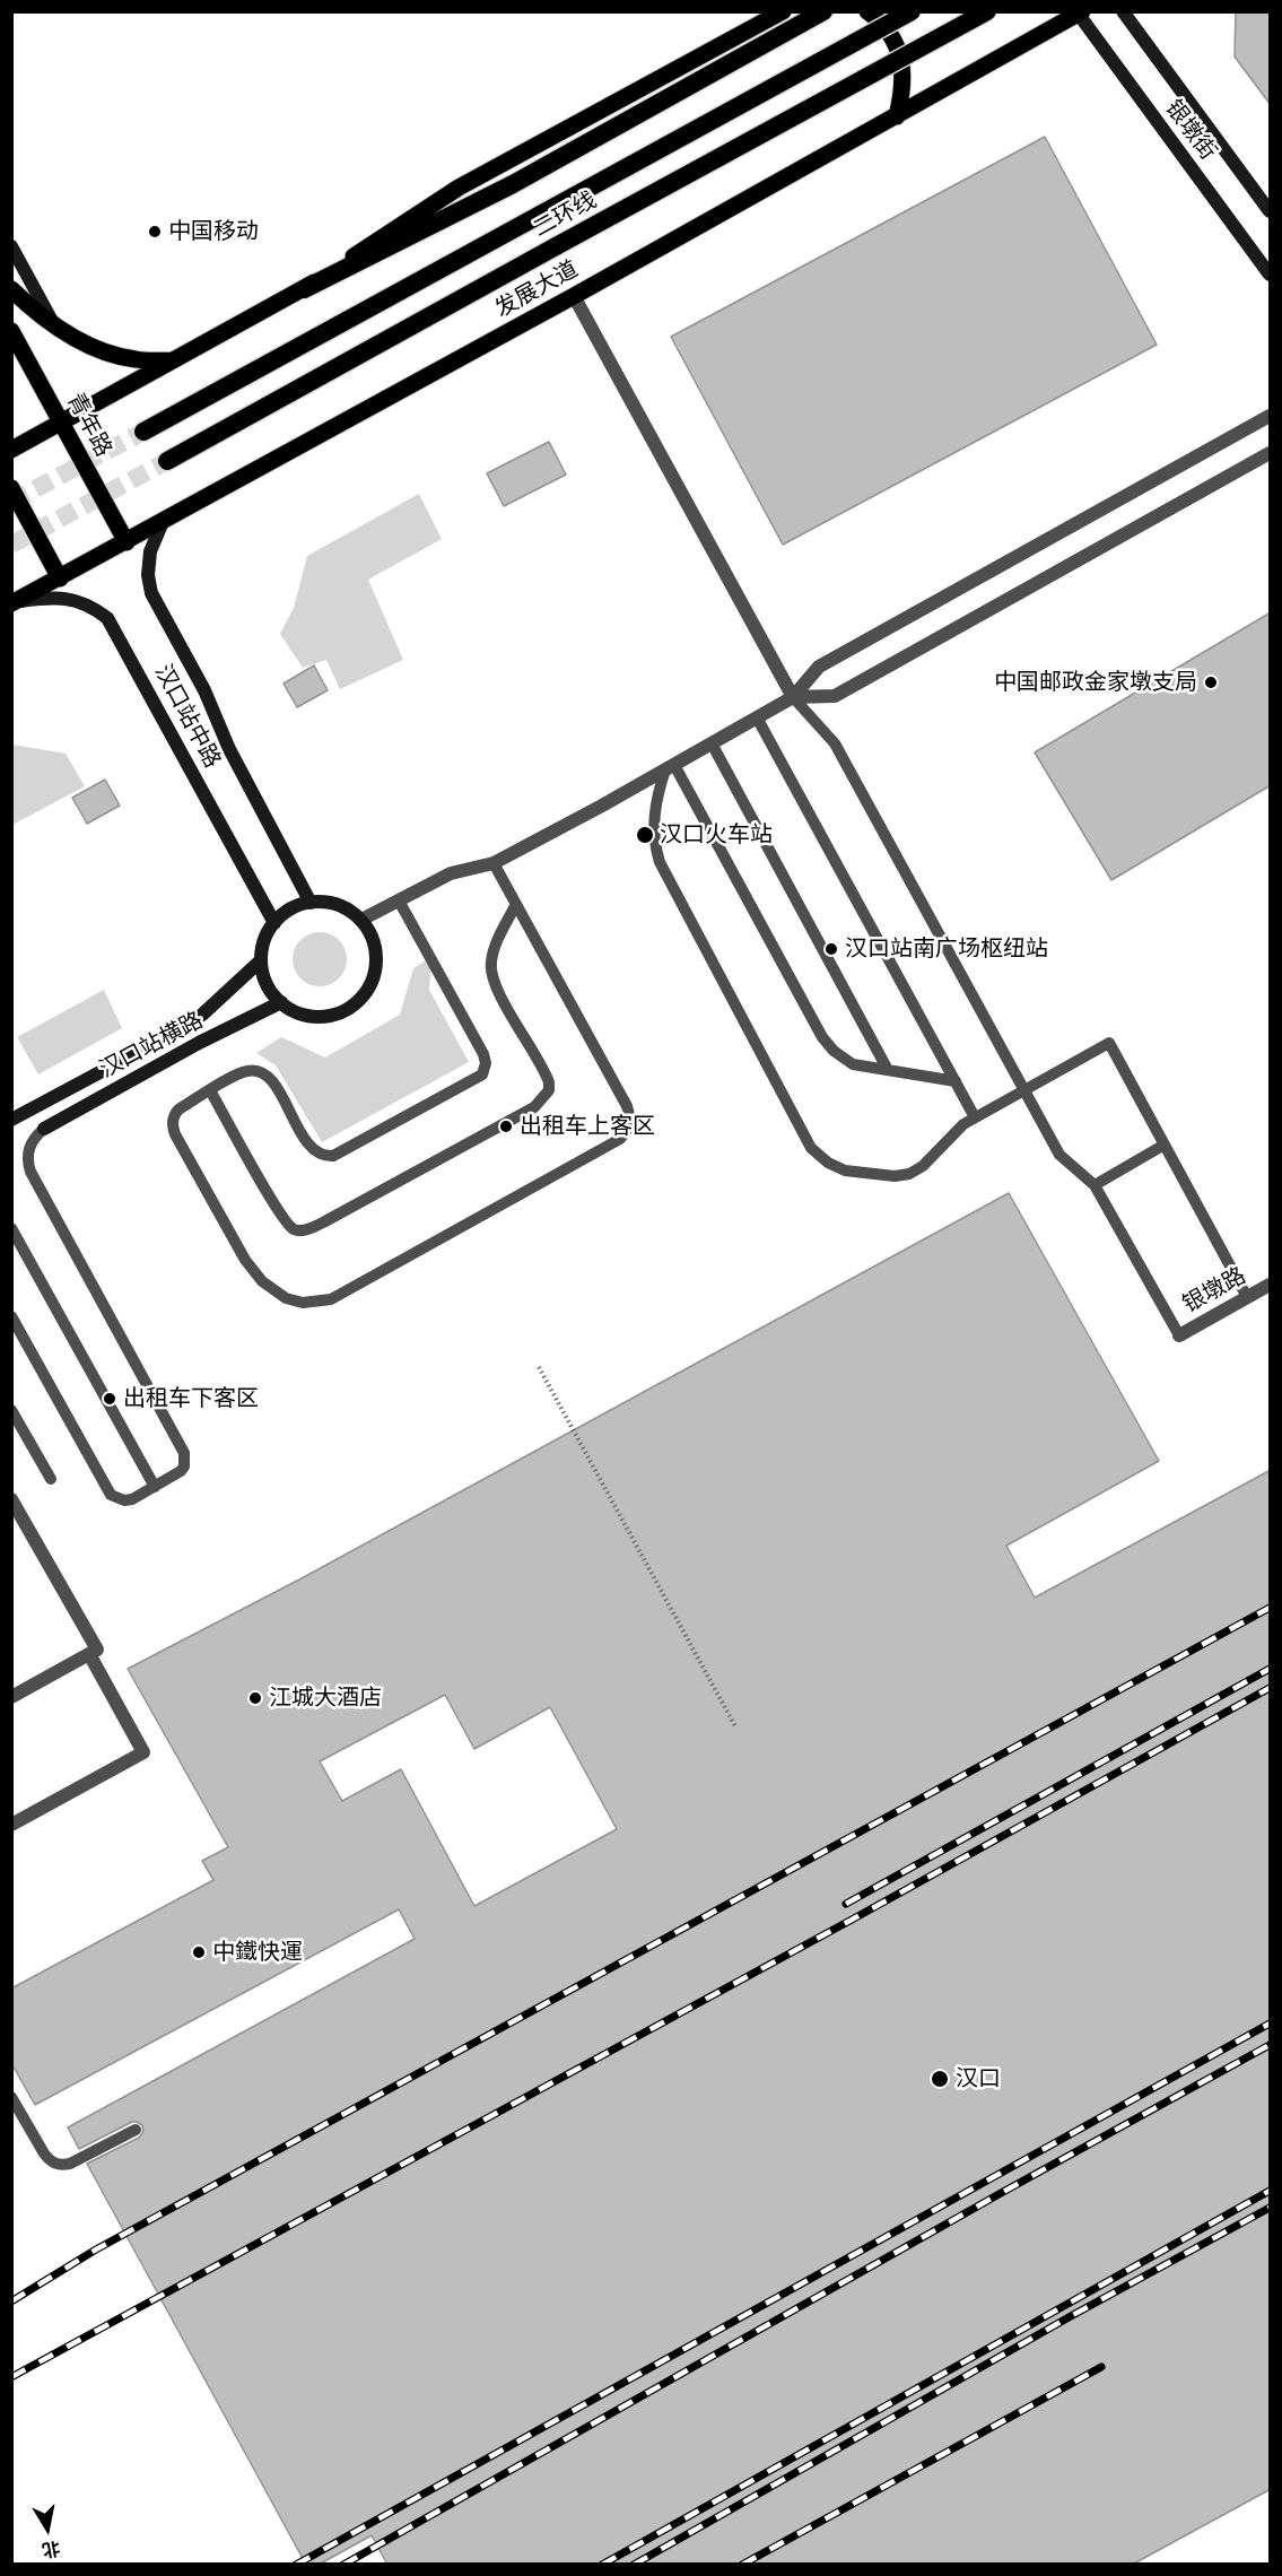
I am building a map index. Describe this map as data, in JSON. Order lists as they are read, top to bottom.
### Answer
{
  "streets": {
    "highway": ["二环线"],
    "main road": [
      "银墩街",
      "发展大道",
      "青年路",
      "汉口站中路",
      "汉口站横路"
    ],
    "street": ["银墩路"]
  },
  "crossings": [
    ["银墩街", "发展大道"],
    ["发展大道", "青年路"],
    ["发展大道", "汉口站中路"],
    ["汉口站中路", "汉口站横路"]
  ],
  "places": [
    "中国移动",
    "中国邮政金家墩支局",
    "汉口火车站",
    "汉口站南广场枢纽站",
    "出租车上客区",
    "出租车下客区",
    "江城大酒店",
    "中鐵快運",
    "汉口"
  ],
  "north": "bottom"
}
